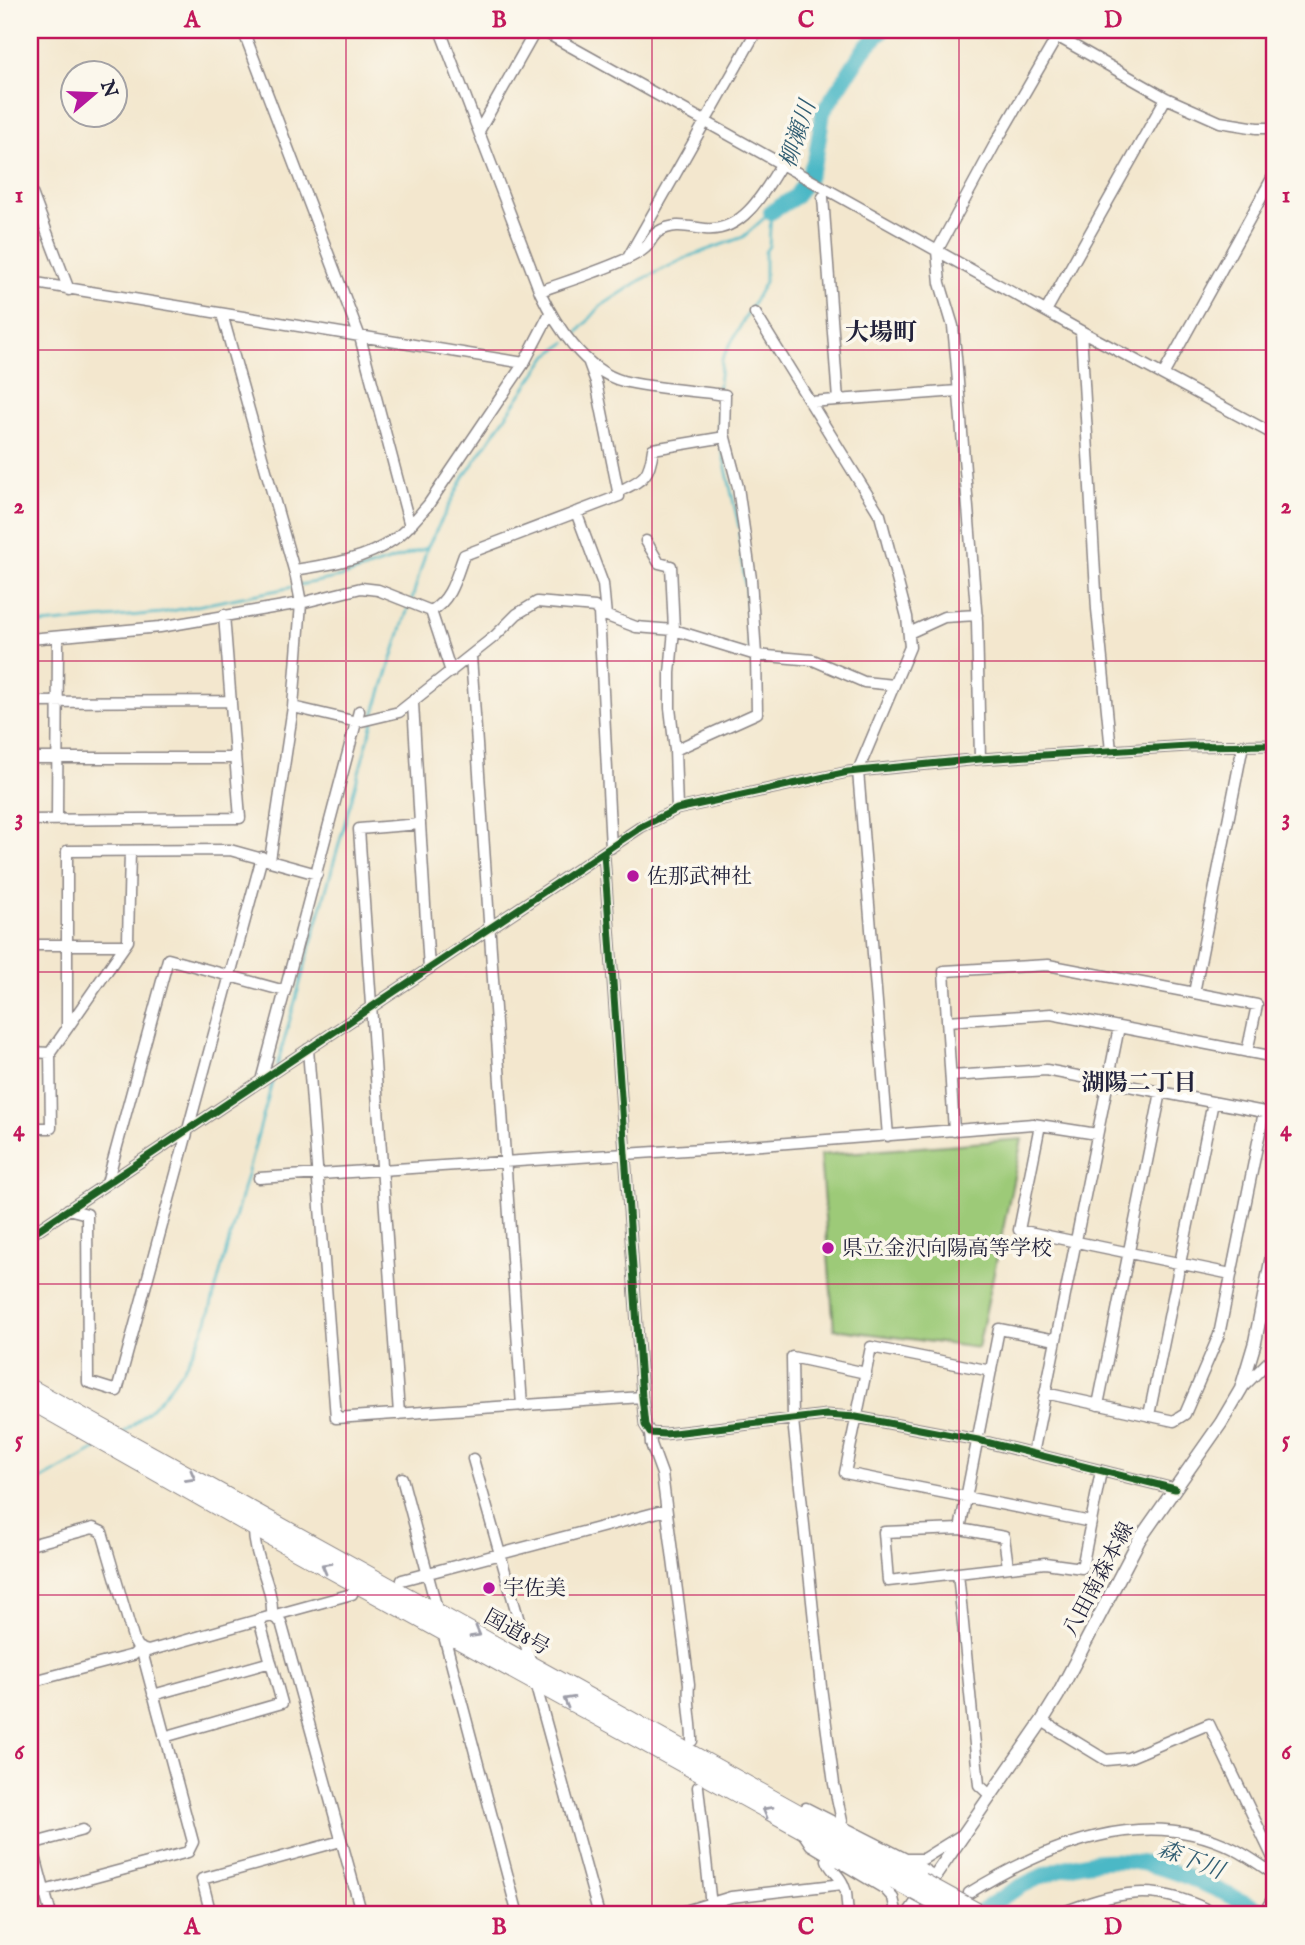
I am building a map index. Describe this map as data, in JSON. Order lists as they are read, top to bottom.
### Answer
{
  "streets": {
    "highway": ["国道8号"],
    "main road": ["八田南森本線"]
  },
  "crossings": [
    ["八田南森本線", "国道8号"]
  ],
  "districts": ["大場町", "湖陽二丁目"],
  "water": ["柳瀬川", "森下川"],
  "places": ["佐那武神社", "県立金沢向陽高等学校", "宇佐美"],
  "north": "right",
  "grid": {
    "columns": [
      "A",
      "B",
      "C",
      "D"
    ],
    "rows": [
      "1",
      "2",
      "3",
      "4",
      "5",
      "6"
    ]
  }
}
